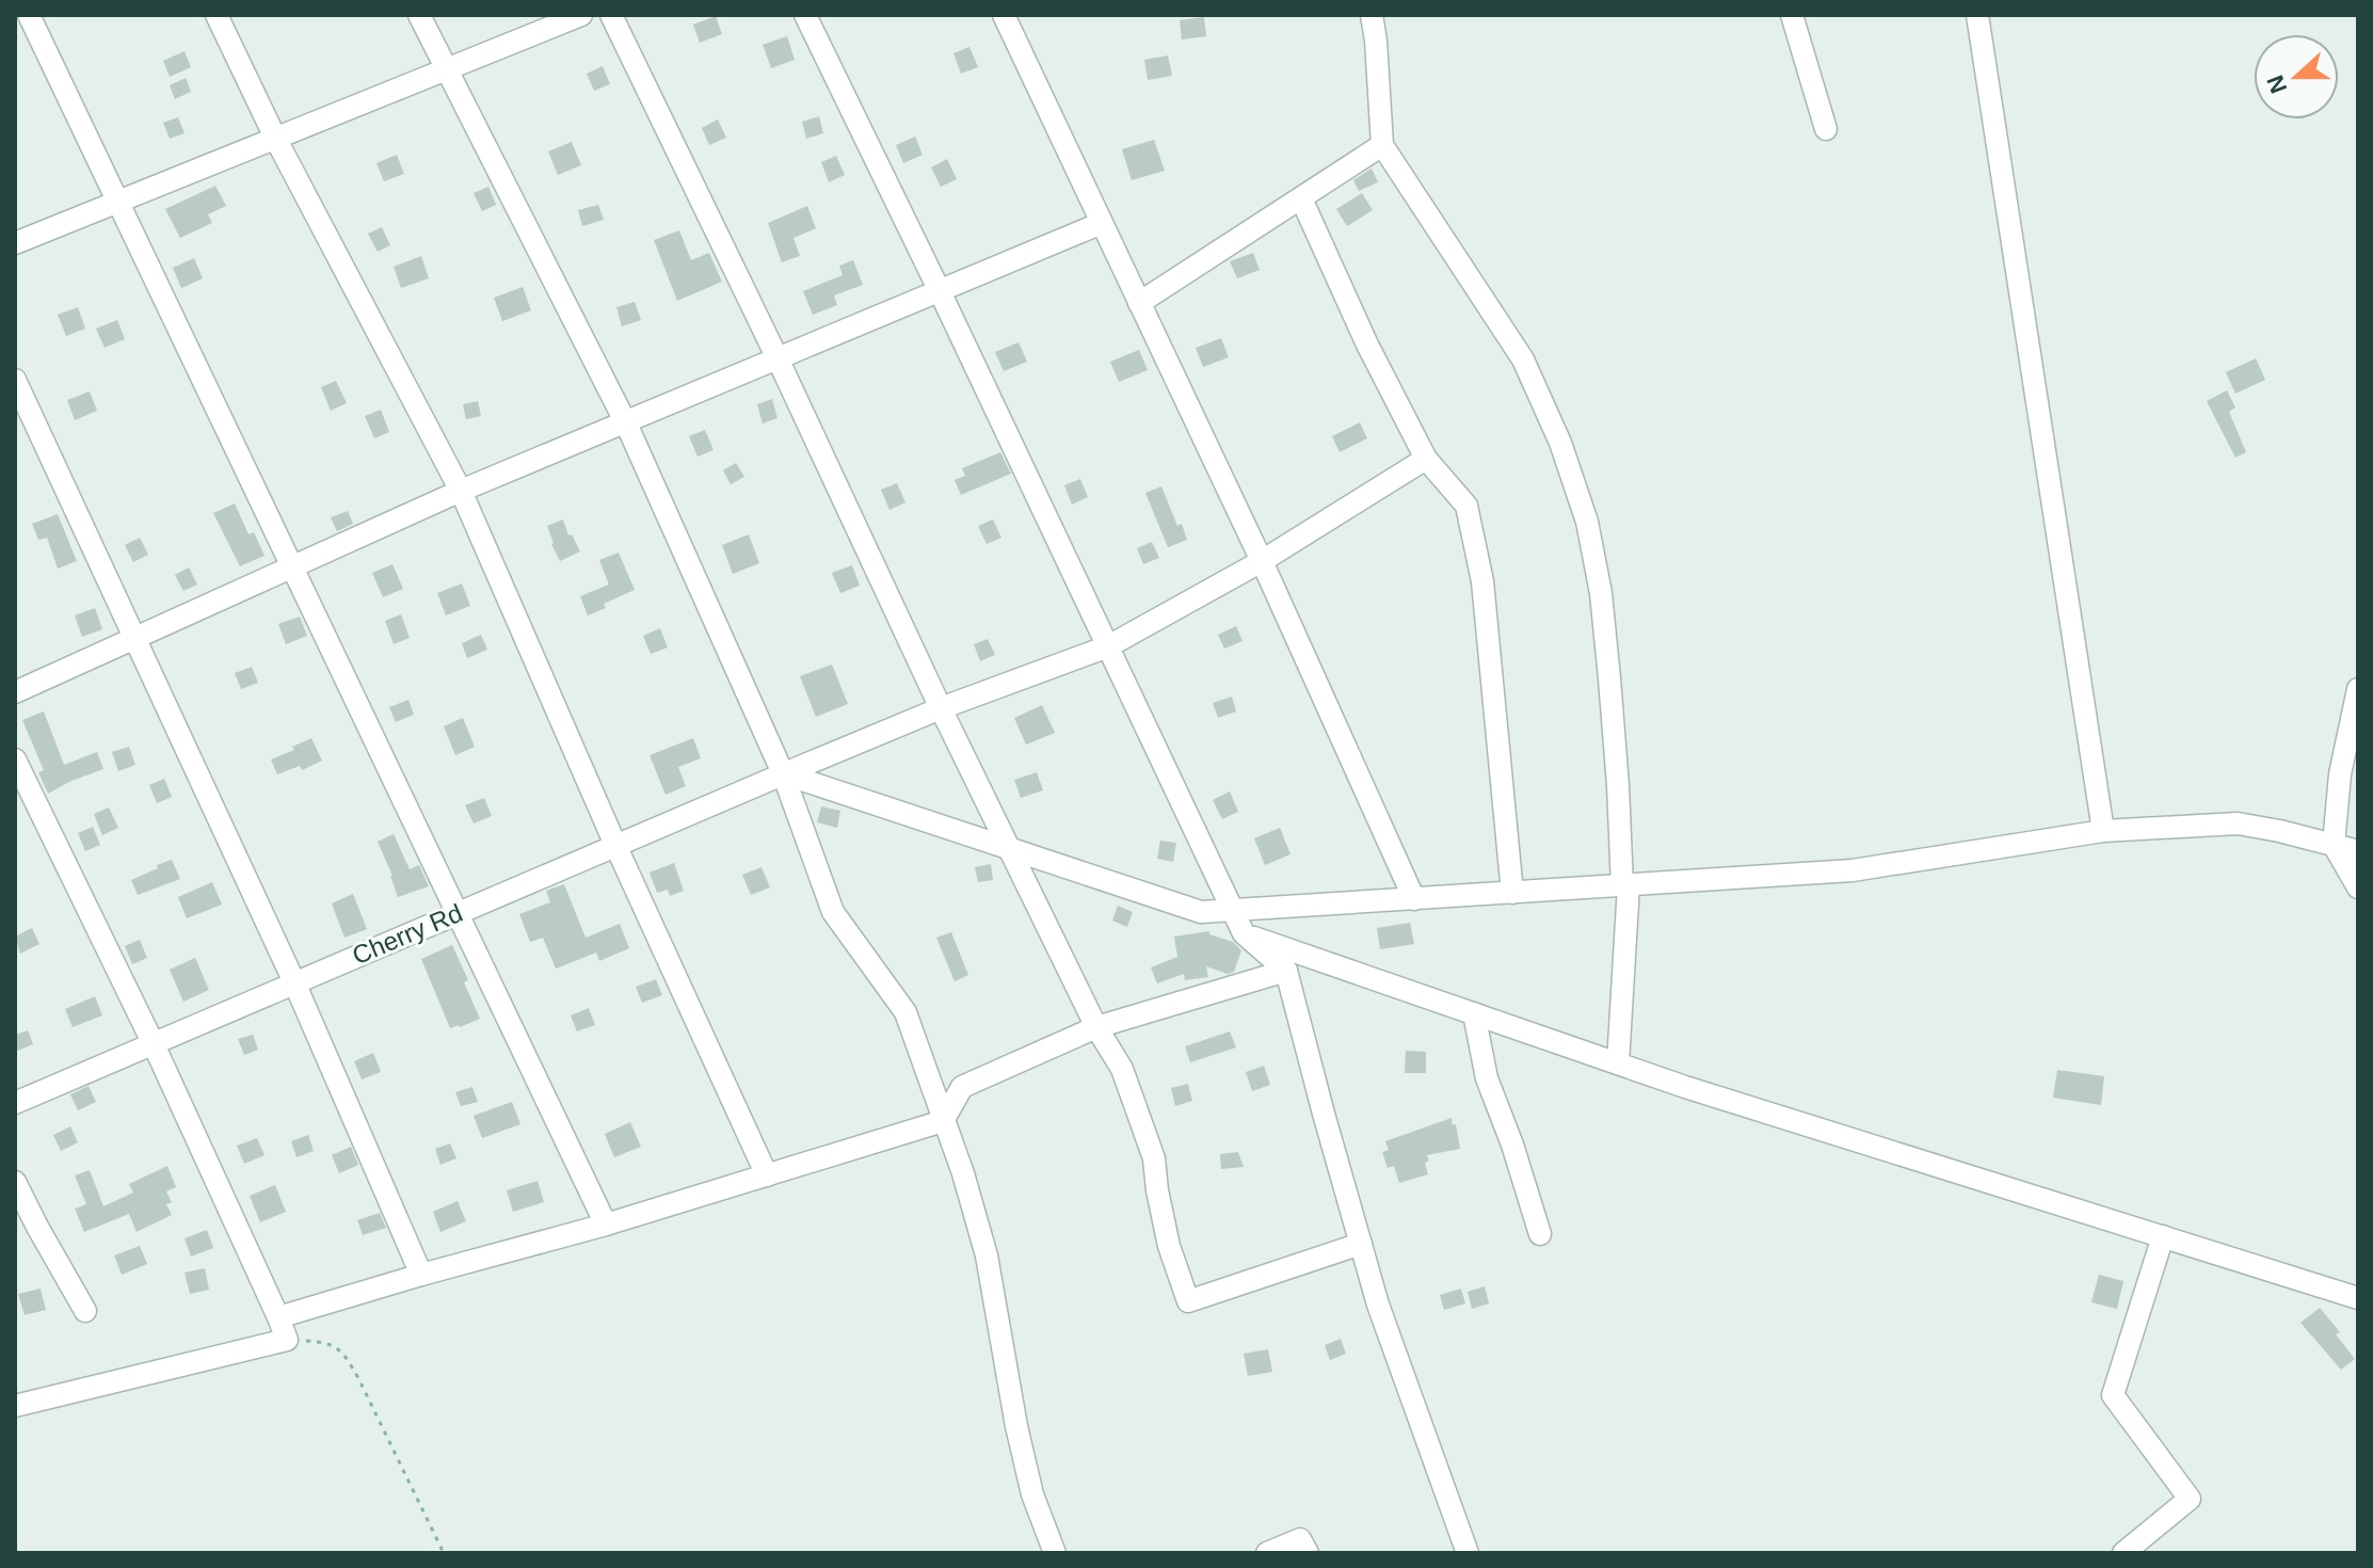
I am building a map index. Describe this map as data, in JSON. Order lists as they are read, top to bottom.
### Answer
{
  "streets": {
    "street": ["Cherry Rd"]
  },
  "north": "left"
}
